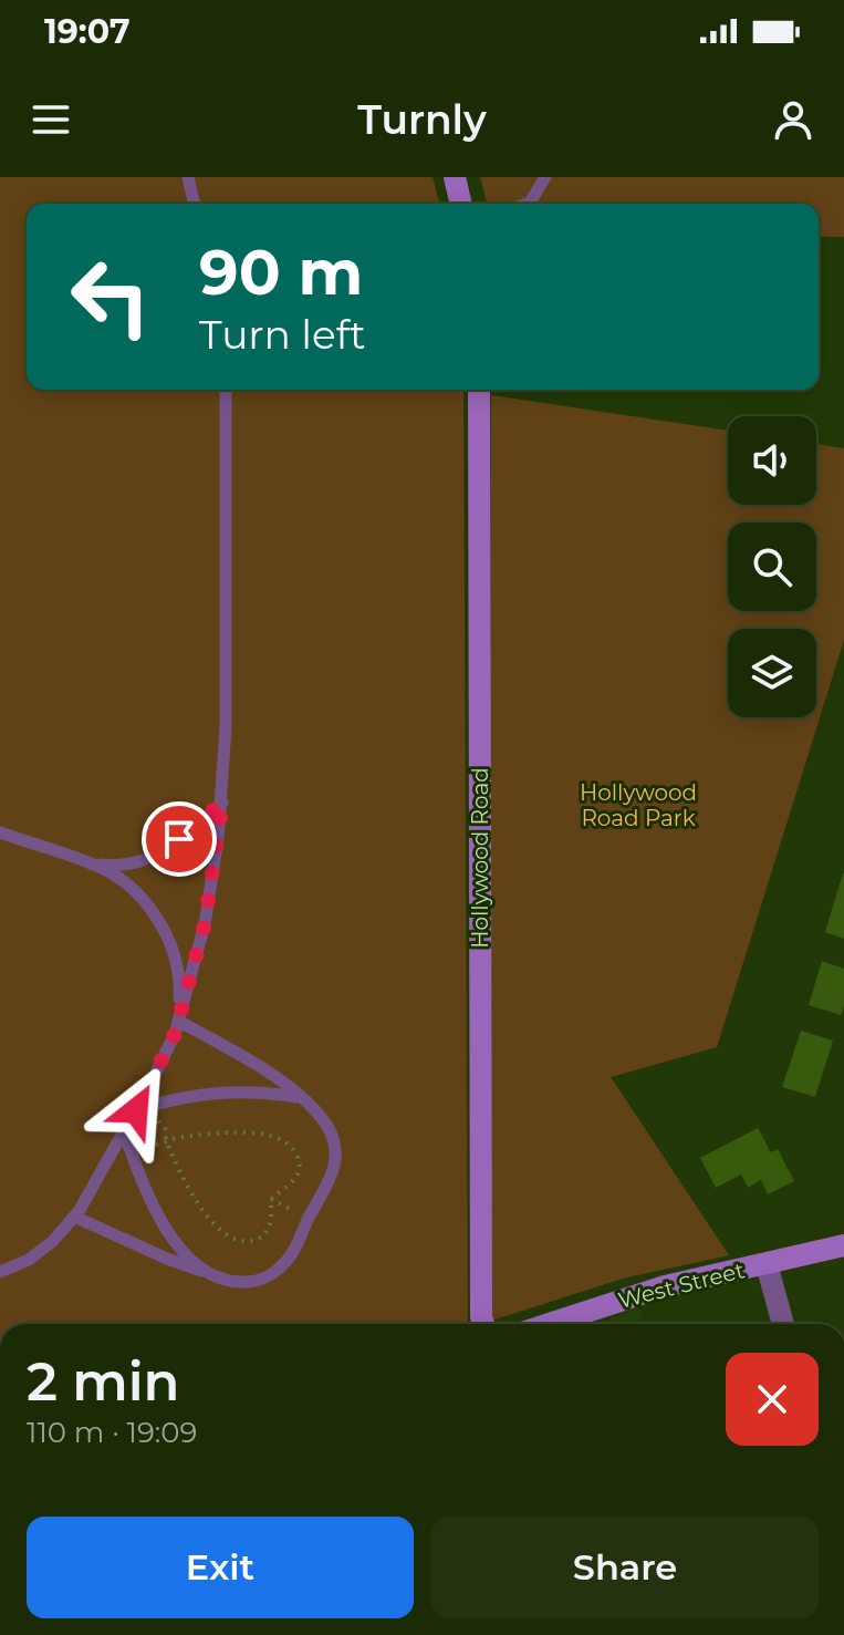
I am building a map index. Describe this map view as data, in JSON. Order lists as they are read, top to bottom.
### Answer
{
  "streets": {
    "street": ["Hollywood Road", "West Street"]
  },
  "parks": ["Hollywood Road Park"],
  "page": {
    "status": "19:07",
    "header": "Turnly",
    "turn": ["90 m", "Turn left"],
    "heading": ["2 min", "110 m · 19:09"],
    "buttons": ["Exit", "Share"]
  }
}
